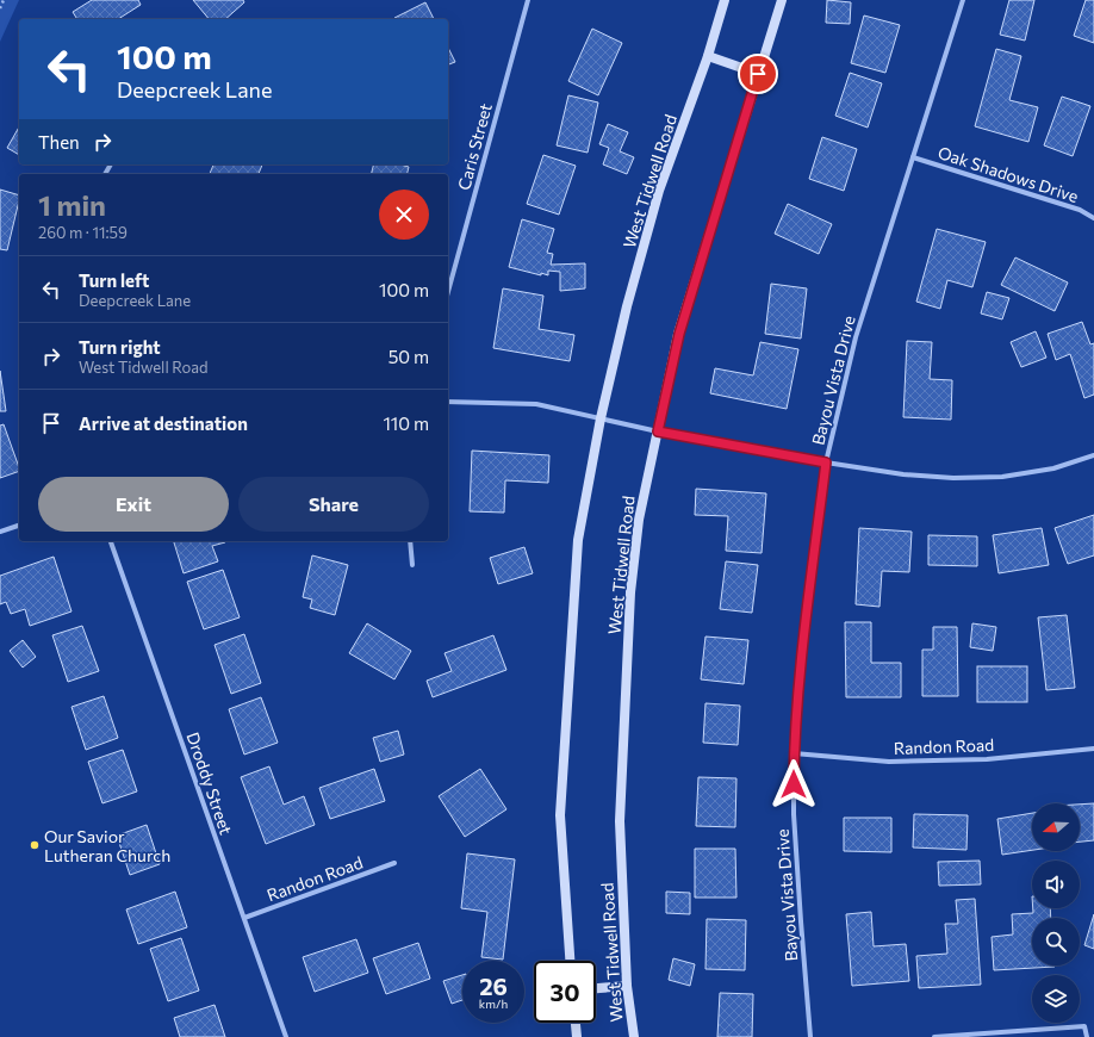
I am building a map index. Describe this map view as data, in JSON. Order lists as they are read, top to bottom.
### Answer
{
  "streets": {
    "main road": ["West Tidwell Road"],
    "street": [
      "Caris Street",
      "Oak Shadows Drive",
      "Bayou Vista Drive",
      "Randon Road",
      "Droddy Street"
    ]
  },
  "crossings": [
    ["Oak Shadows Drive", "Bayou Vista Drive"],
    ["Bayou Vista Drive", "Randon Road"],
    ["Randon Road", "Droddy Street"]
  ],
  "places": ["Our Savior Lutheran Church"],
  "north": "left",
  "page": {
    "turn": ["100 m", "Deepcreek Lane"],
    "then": "Then",
    "heading": ["1 min", "260 m · 11:59"],
    "list": [
      {
        "name": "Turn left",
        "note": "Deepcreek Lane",
        "value": "100 m"
      },
      {
        "name": "Turn right",
        "note": "West Tidwell Road",
        "value": "50 m"
      },
      {
        "name": "Arrive at destination",
        "value": "110 m"
      }
    ],
    "buttons": ["Exit", "Share"],
    "speed": "26 km/h",
    "limit": "30"
  }
}
